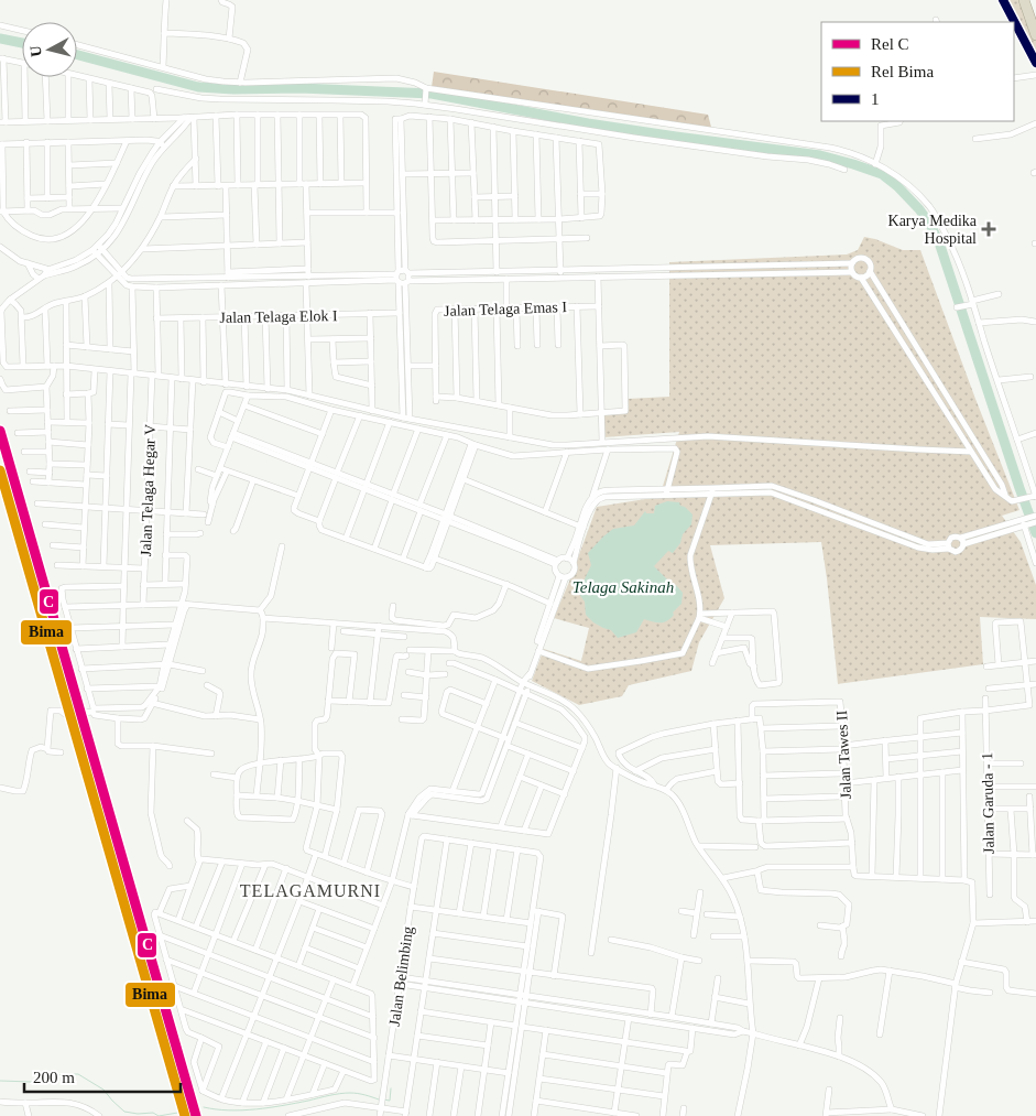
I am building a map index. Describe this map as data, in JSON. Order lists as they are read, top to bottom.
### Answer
{
  "streets": {
    "street": [
      "Jalan Telaga Emas I",
      "Jalan Telaga Elok I",
      "Jalan Telaga Hegar V",
      "Jalan Tawes II",
      "Jalan Garuda - 1",
      "Jalan Belimbing"
    ]
  },
  "crossings": [
    ["Jalan Telaga Elok I", "Jalan Telaga Hegar V"]
  ],
  "districts": ["TELAGAMURNI"],
  "water": ["Telaga Sakinah"],
  "places": {
    "health": ["Karya Medika Hospital"]
  },
  "lines": ["transit line 1", "rail line C", "rail line Bima"],
  "legend": ["Rel C", "Rel Bima", "1"],
  "scale_bar": "200 m",
  "north": "left"
}
